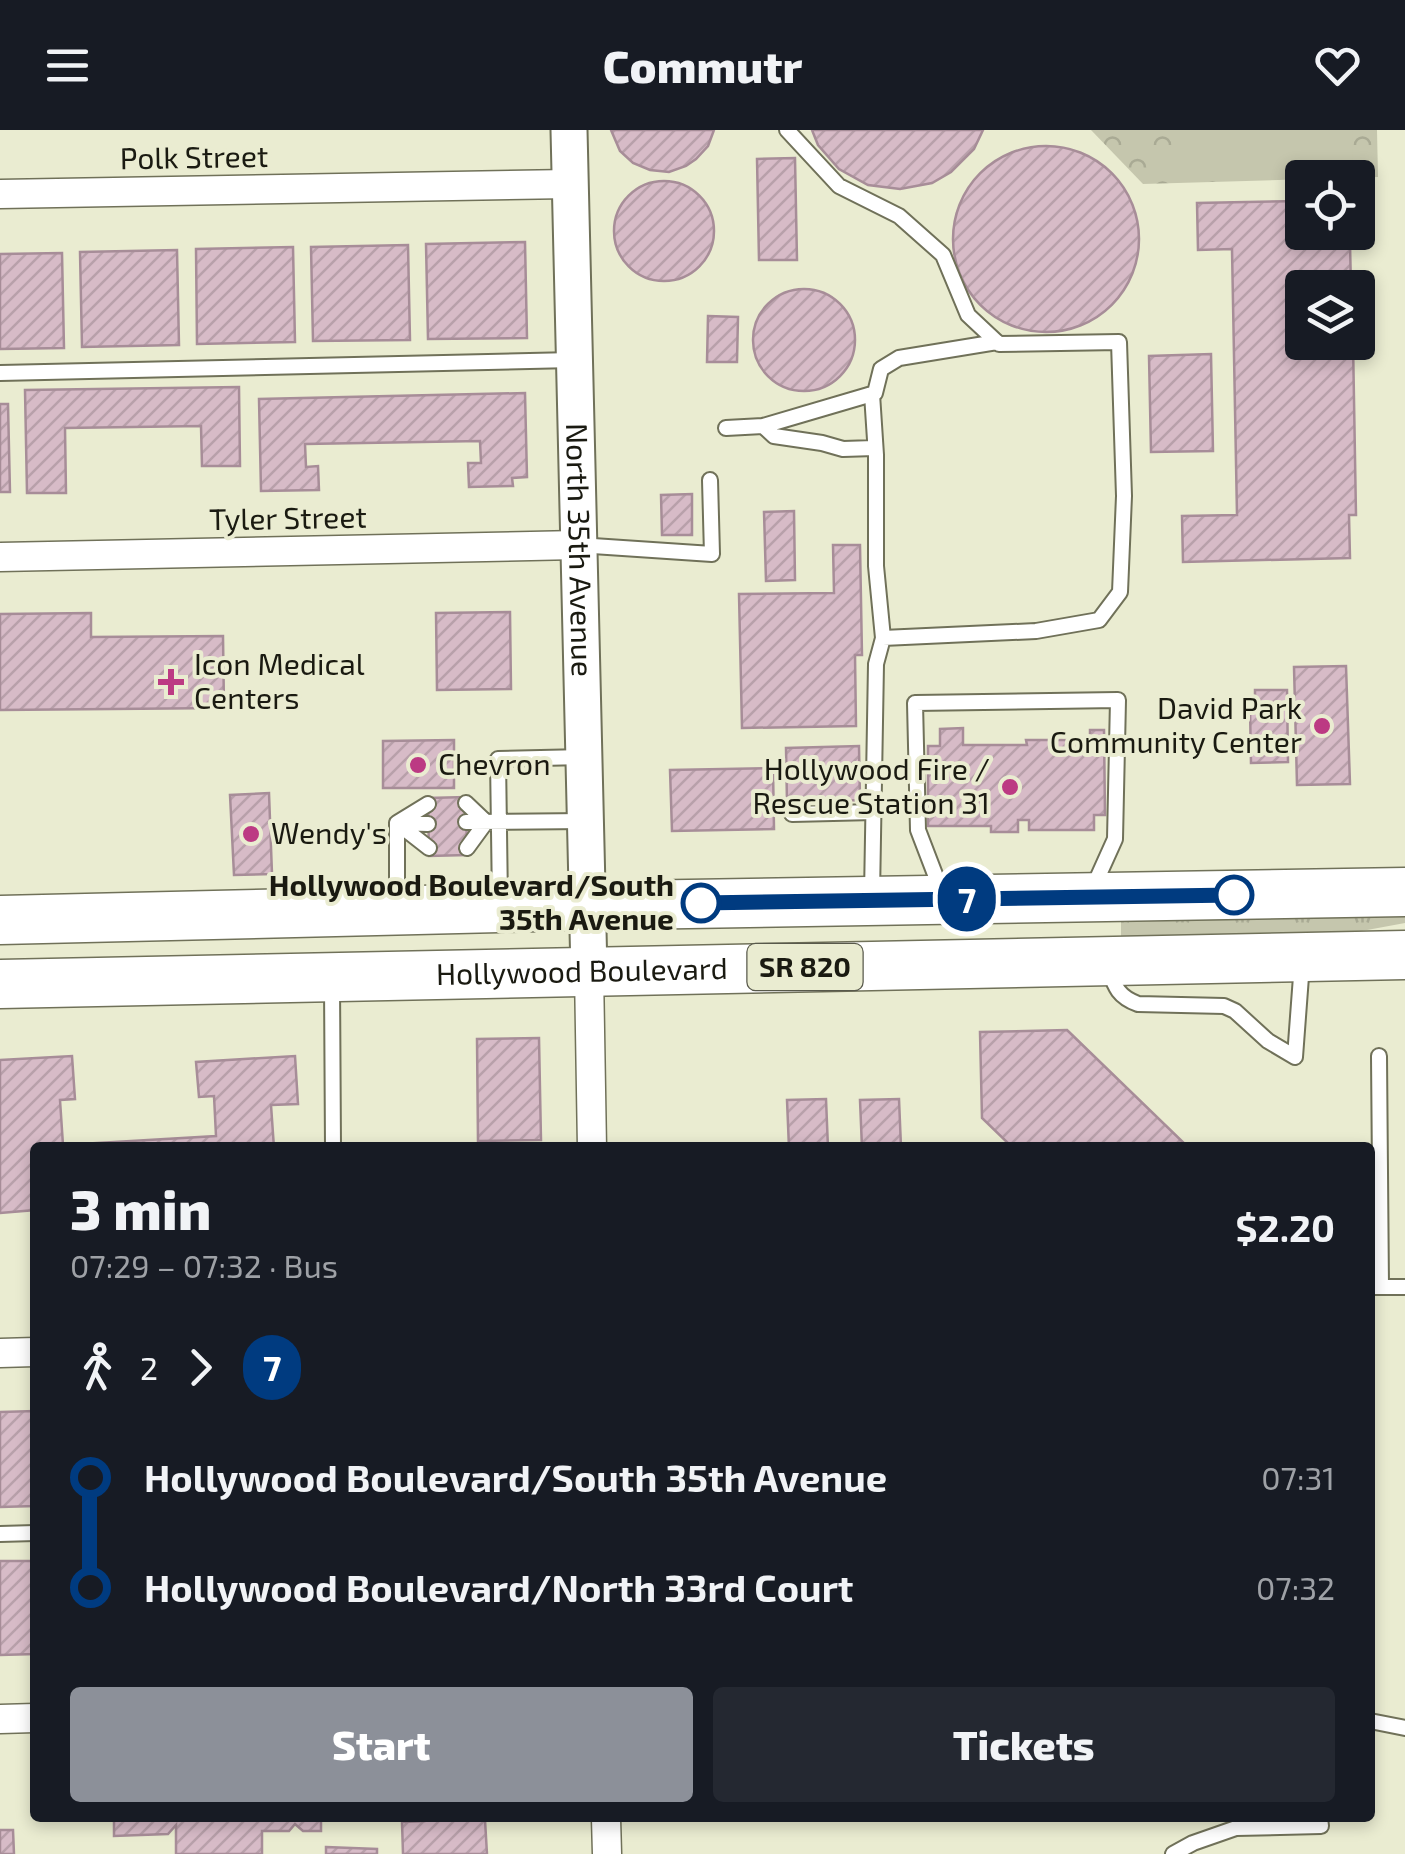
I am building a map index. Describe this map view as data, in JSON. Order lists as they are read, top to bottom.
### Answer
{
  "streets": {
    "highway": ["SR 820", "Hollywood Boulevard"],
    "street": ["Polk Street", "Tyler Street", "North 35th Avenue"]
  },
  "crossings": [
    ["Polk Street", "North 35th Avenue"],
    ["Tyler Street", "North 35th Avenue"],
    ["North 35th Avenue", "SR 820"],
    ["North 35th Avenue", "Hollywood Boulevard"]
  ],
  "places": {
    "health": ["Icon Medical Centers"],
    "other": [
      "David Park Community Center",
      "Chevron",
      "Hollywood Fire / Rescue Station 31",
      "Wendy's",
      "Hollywood Boulevard/South 35th Avenue"
    ]
  },
  "lines": ["bus line 7"],
  "page": {
    "header": "Commutr",
    "on_map": "7",
    "heading": ["3 min", "07:29 – 07:32 · Bus", "$2.20"],
    "legs": ["2", "7"],
    "list": [
      {
        "name": "Hollywood Boulevard/South 35th Avenue",
        "value": "07:31"
      },
      {
        "name": "Hollywood Boulevard/North 33rd Court",
        "value": "07:32"
      }
    ],
    "buttons": ["Start", "Tickets"]
  }
}
